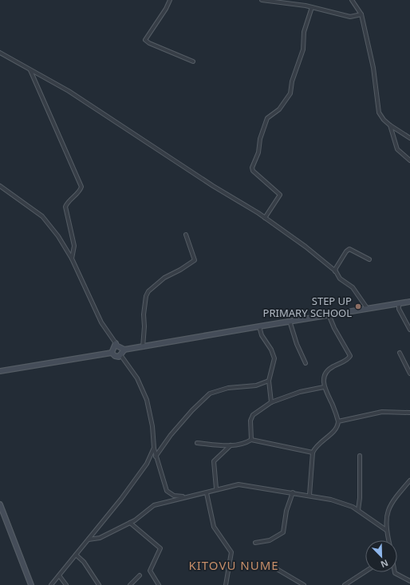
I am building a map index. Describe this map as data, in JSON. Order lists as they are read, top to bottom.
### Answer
{
  "districts": ["KITOVU NUME"],
  "places": ["STEP UP PRIMARY SCHOOL"],
  "north": "bottom right"
}
